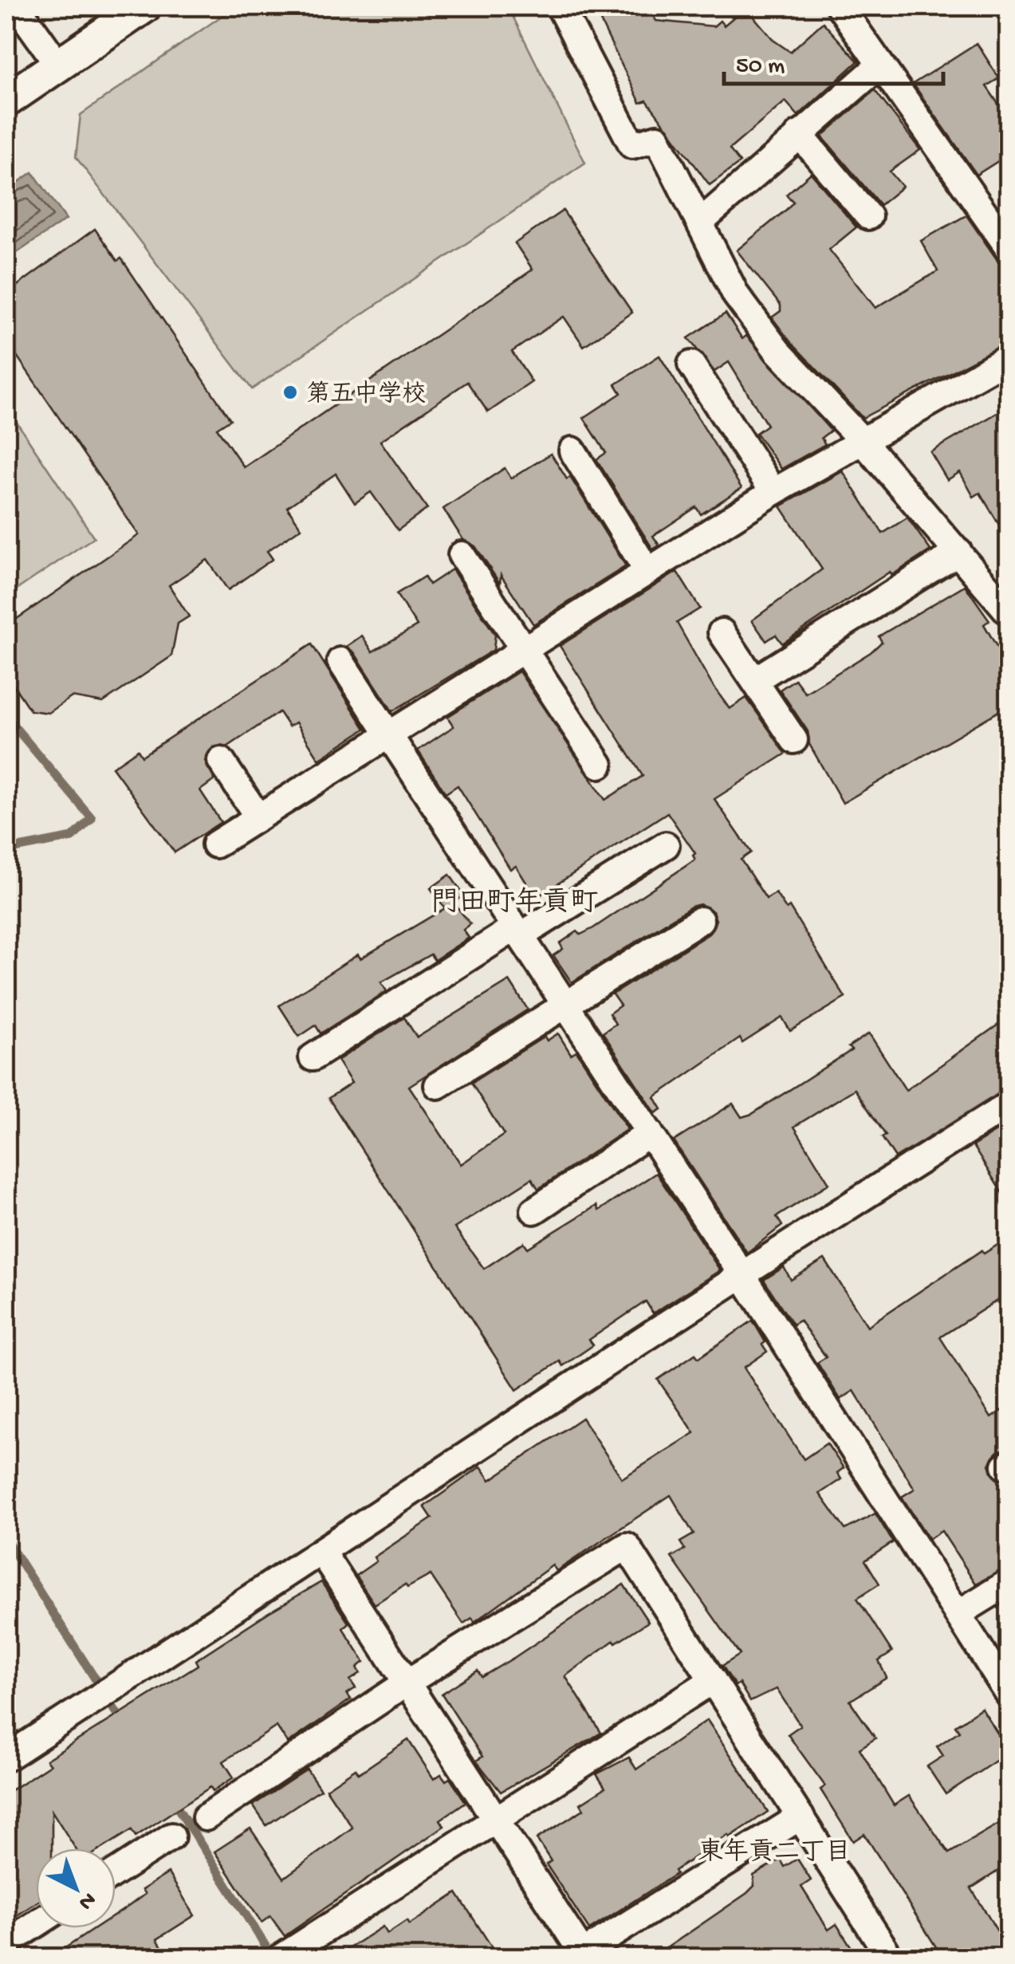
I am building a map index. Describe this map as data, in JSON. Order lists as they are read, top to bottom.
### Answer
{
  "districts": ["門田町年貢町", "東年貢二丁目"],
  "places": ["第五中学校"],
  "scale_bar": "50 m",
  "north": "bottom right"
}
